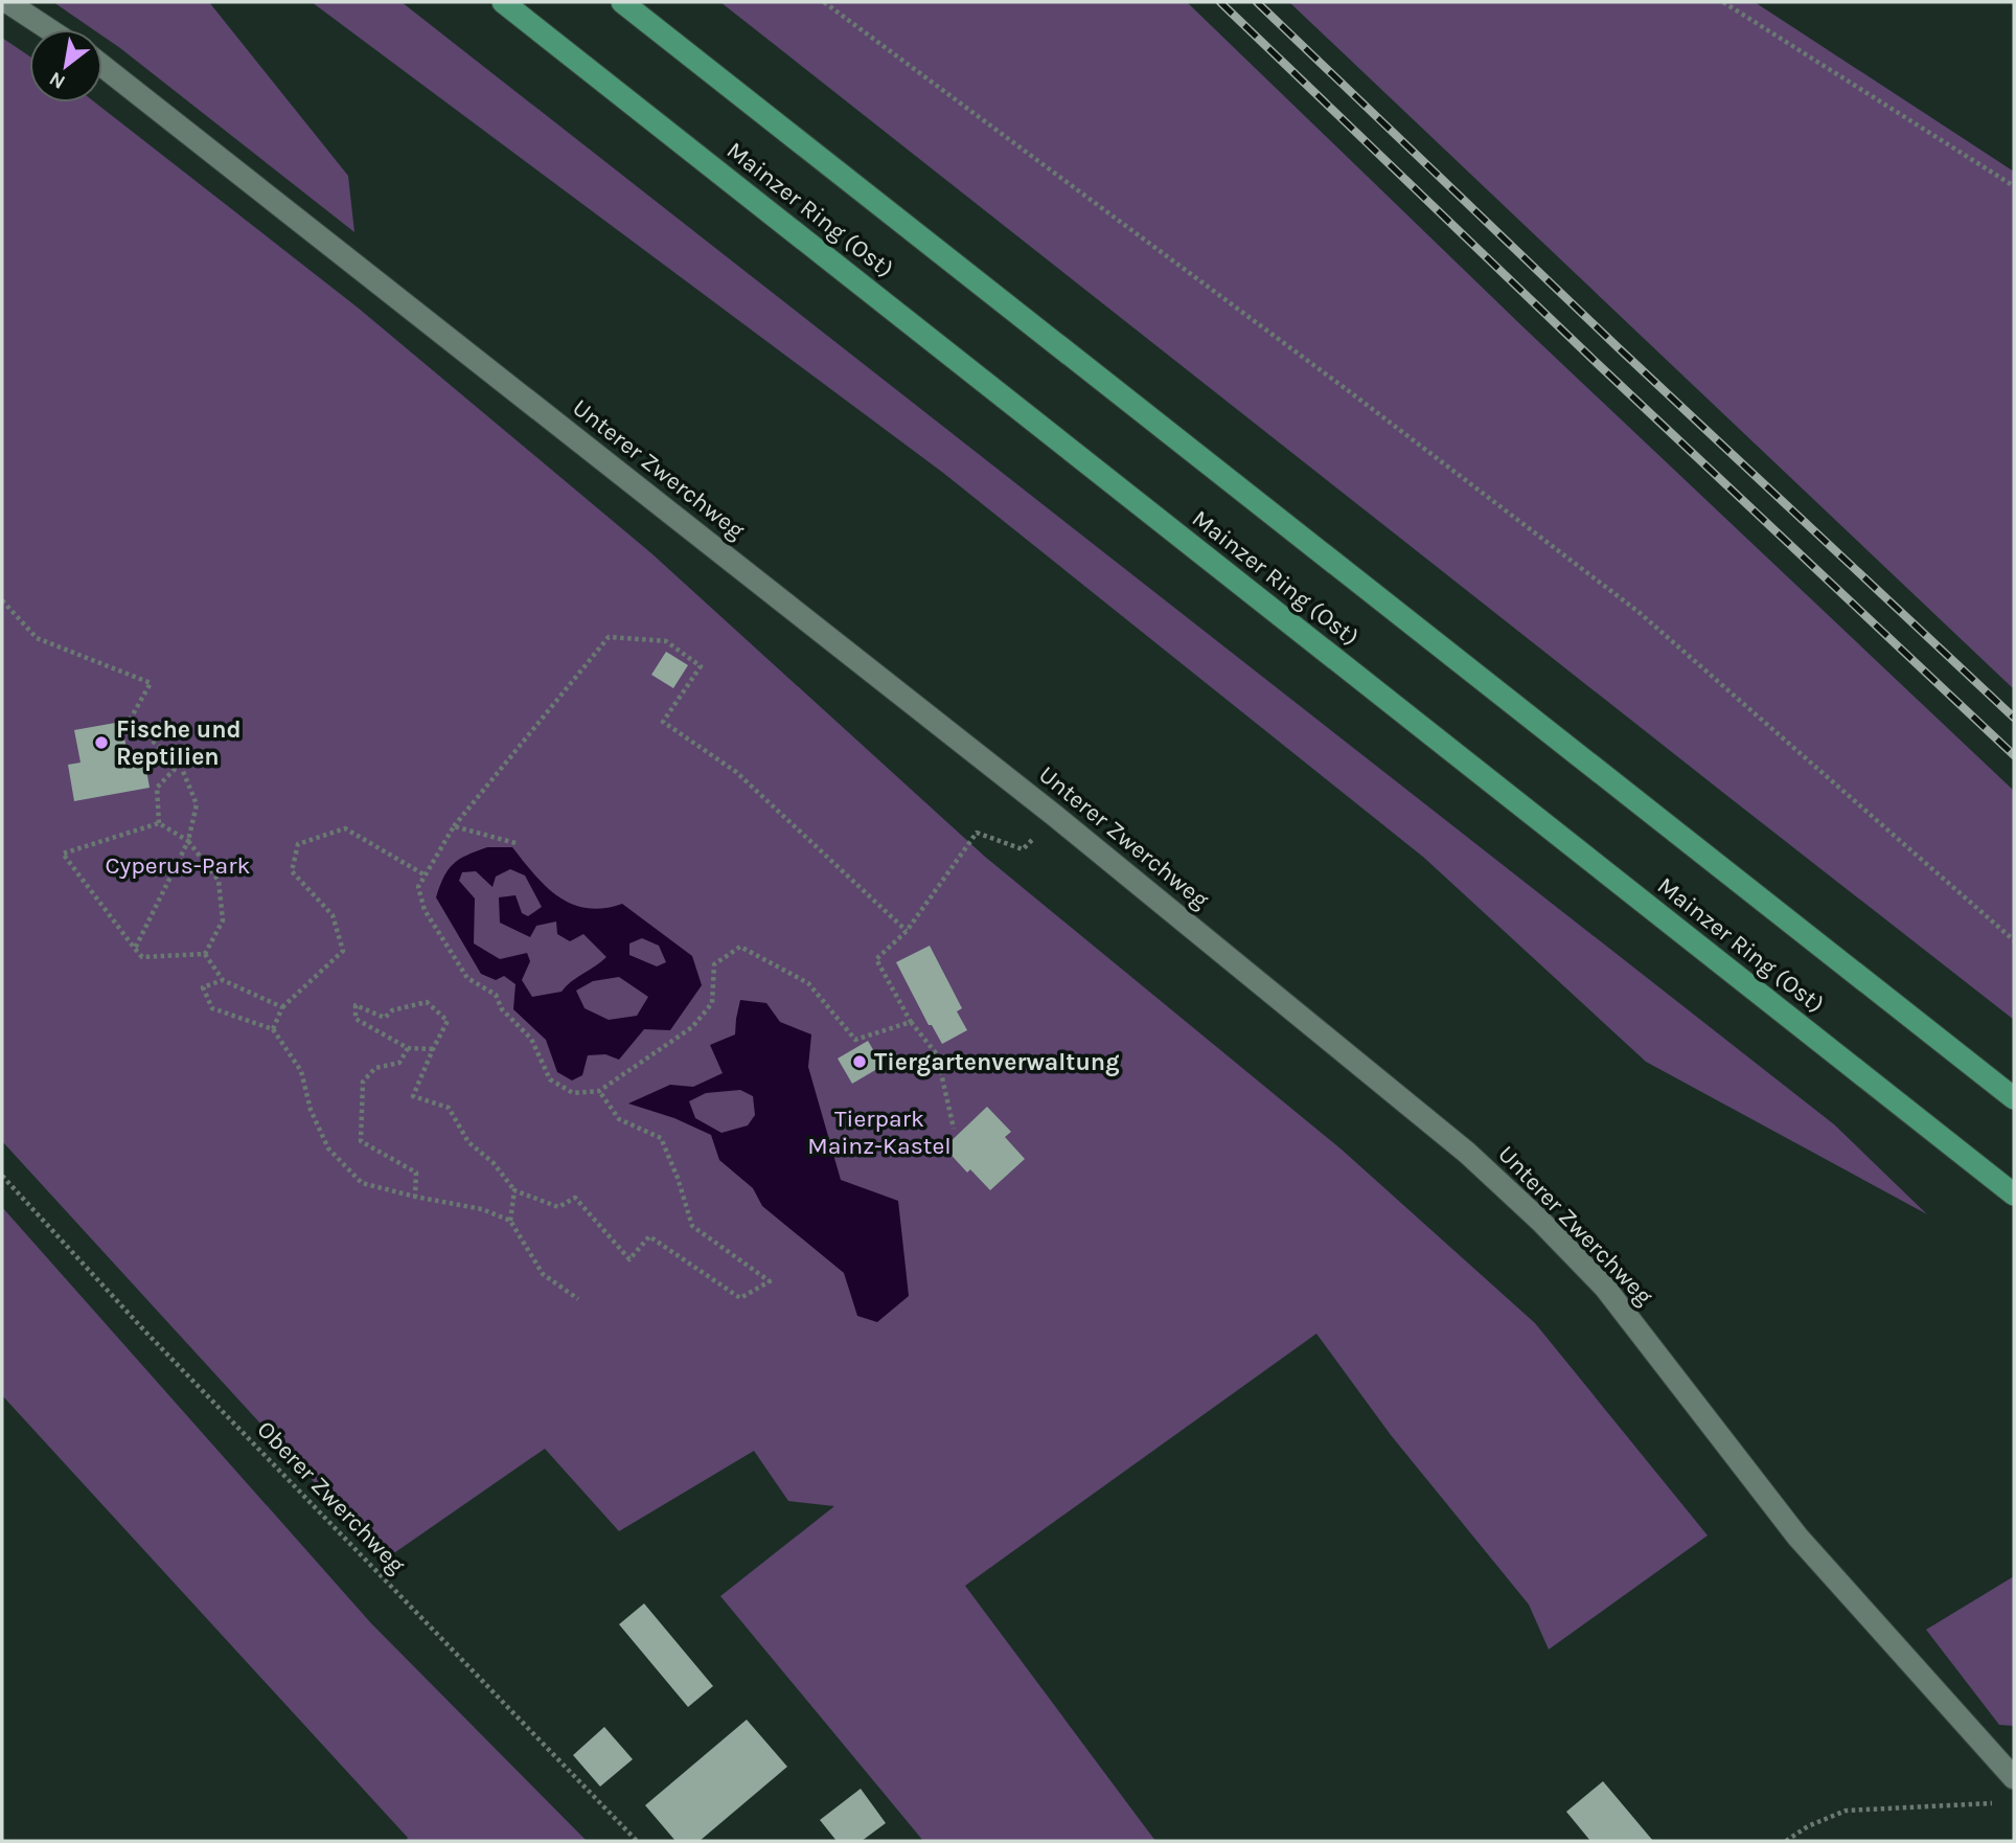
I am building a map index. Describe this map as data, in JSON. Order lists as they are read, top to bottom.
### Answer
{
  "streets": {
    "highway": ["Mainzer Ring (Ost)"],
    "street": ["Unterer Zwerchweg"],
    "path": ["Oberer Zwerchweg"]
  },
  "parks": ["Cyperus-Park", "Tierpark Mainz-Kastel"],
  "places": ["Fische und Reptilien", "Tiergartenverwaltung"],
  "north": "bottom left"
}
